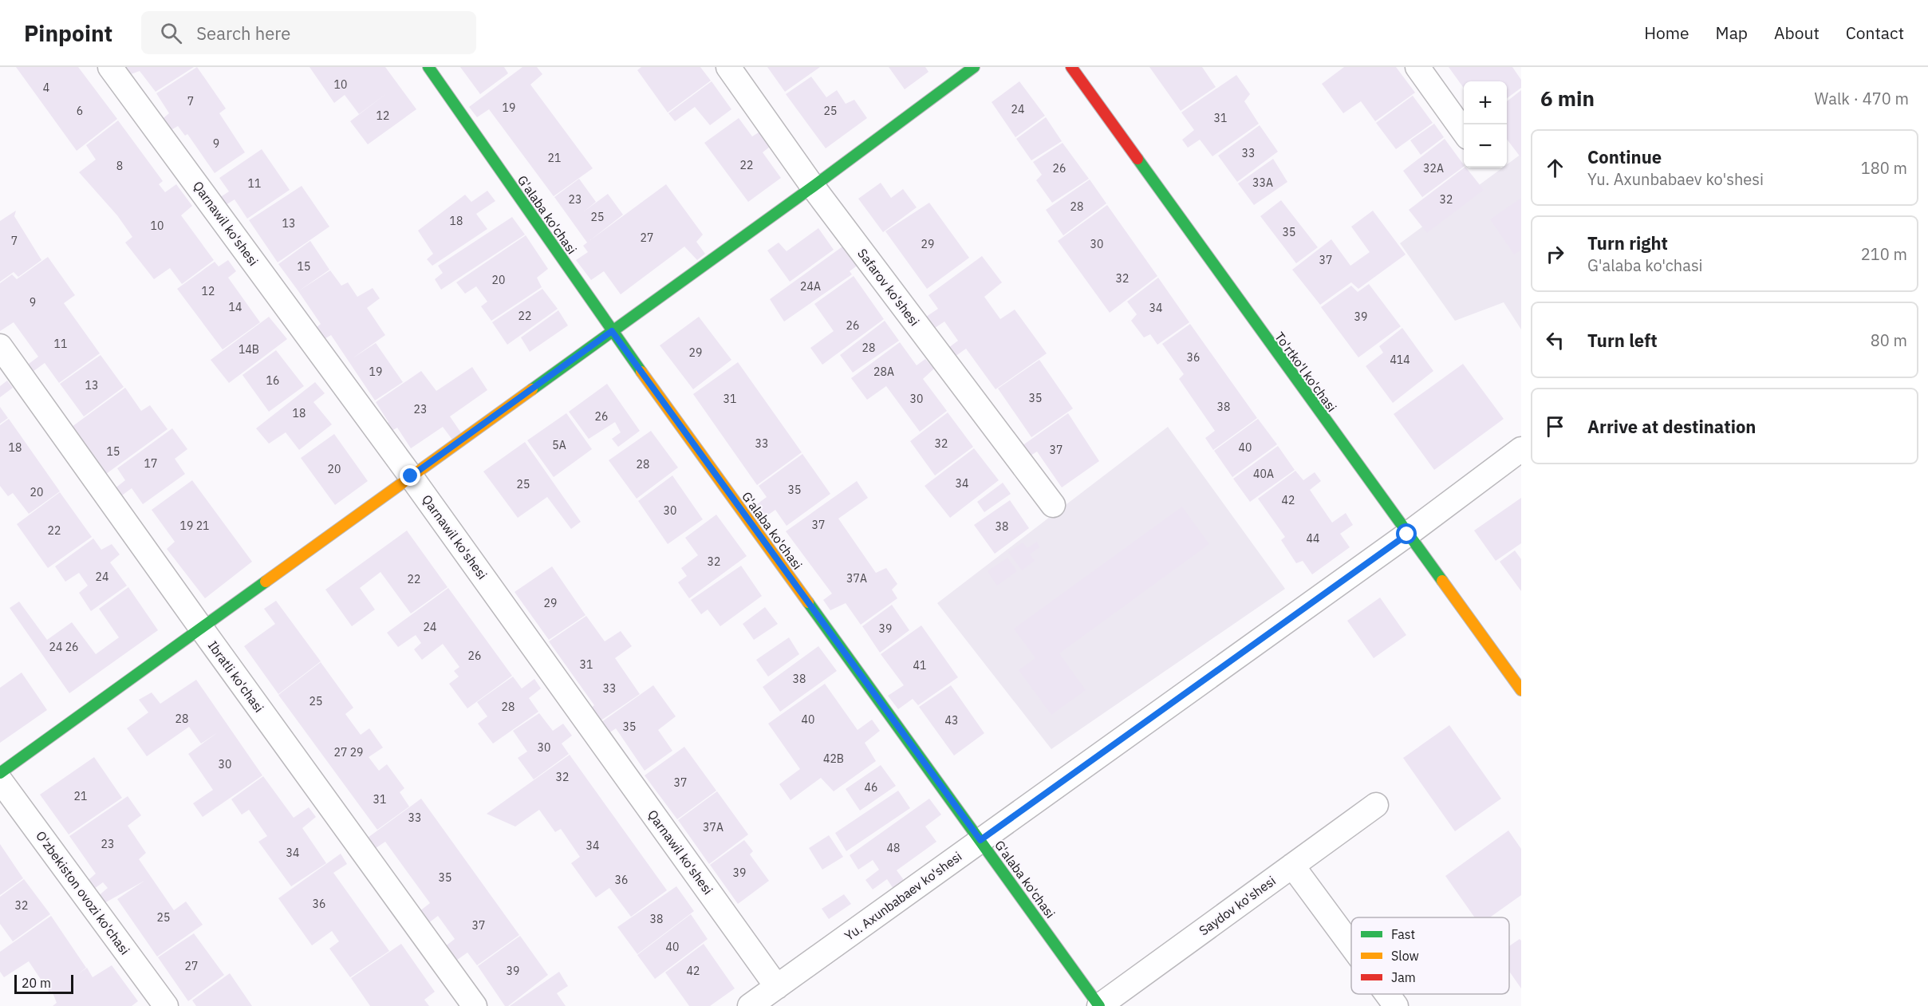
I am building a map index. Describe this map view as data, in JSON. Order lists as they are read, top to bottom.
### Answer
{
  "streets": {
    "street": [
      "G'alaba ko'chasi",
      "Qarnawil ko'shesi",
      "Safarov ko'shesi",
      "To'rtko'l ko'chasi",
      "Ibratli ko'chasi",
      "O'zbekiston ovozi ko'chasi",
      "Yu. Axunbabaev ko'shesi",
      "Saydov ko'shesi"
    ]
  },
  "crossings": [
    ["G'alaba ko'chasi", "Yu. Axunbabaev ko'shesi"],
    ["G'alaba ko'chasi", "Saydov ko'shesi"],
    ["Qarnawil ko'shesi", "Yu. Axunbabaev ko'shesi"],
    ["To'rtko'l ko'chasi", "Yu. Axunbabaev ko'shesi"]
  ],
  "house_numbers": [
    "10",
    "4",
    "7",
    "19",
    "24",
    "6",
    "25",
    "12",
    "31",
    "9",
    "33",
    "21",
    "22",
    "8",
    "26",
    "32A",
    "33A",
    "11",
    "23",
    "32",
    "28",
    "25",
    "18",
    "13",
    "10",
    "35",
    "27",
    "7",
    "29",
    "30",
    "37",
    "15",
    "32",
    "20",
    "24A",
    "12",
    "9",
    "14",
    "34",
    "22",
    "39",
    "26",
    "11",
    "28",
    "14B",
    "29",
    "36",
    "414",
    "19",
    "28A",
    "16",
    "13",
    "35",
    "31",
    "30",
    "38",
    "23",
    "18",
    "26",
    "33",
    "32",
    "5A",
    "18",
    "40",
    "37",
    "15",
    "17",
    "28",
    "20",
    "40A",
    "34",
    "25",
    "35",
    "20",
    "42",
    "30",
    "37",
    "19 21",
    "38",
    "22",
    "44",
    "32",
    "24",
    "37A",
    "22",
    "29",
    "24",
    "39",
    "24 26",
    "26",
    "31",
    "41",
    "38",
    "33",
    "25",
    "28",
    "28",
    "40",
    "43",
    "35",
    "30",
    "27 29",
    "42B",
    "30",
    "32",
    "37",
    "46",
    "21",
    "31",
    "33",
    "37A",
    "23",
    "34",
    "48",
    "34",
    "39",
    "35",
    "36",
    "36",
    "32",
    "25",
    "38",
    "37",
    "40",
    "27",
    "39",
    "42"
  ],
  "legend": ["Fast", "Slow", "Jam"],
  "scale_bar": "20 m",
  "page": {
    "header": "Pinpoint",
    "search": "Search here",
    "nav": [
      "Home",
      "Map",
      "About",
      "Contact"
    ],
    "heading": ["6 min", "Walk · 470 m"],
    "map_buttons": ["+", "−"],
    "list": [
      ["Continue", "Yu. Axunbabaev ko'shesi", "180 m"],
      ["Turn right", "G'alaba ko'chasi", "210 m"],
      ["Turn left", "80 m"],
      "Arrive at destination"
    ],
    "scale": "20 m"
  }
}
